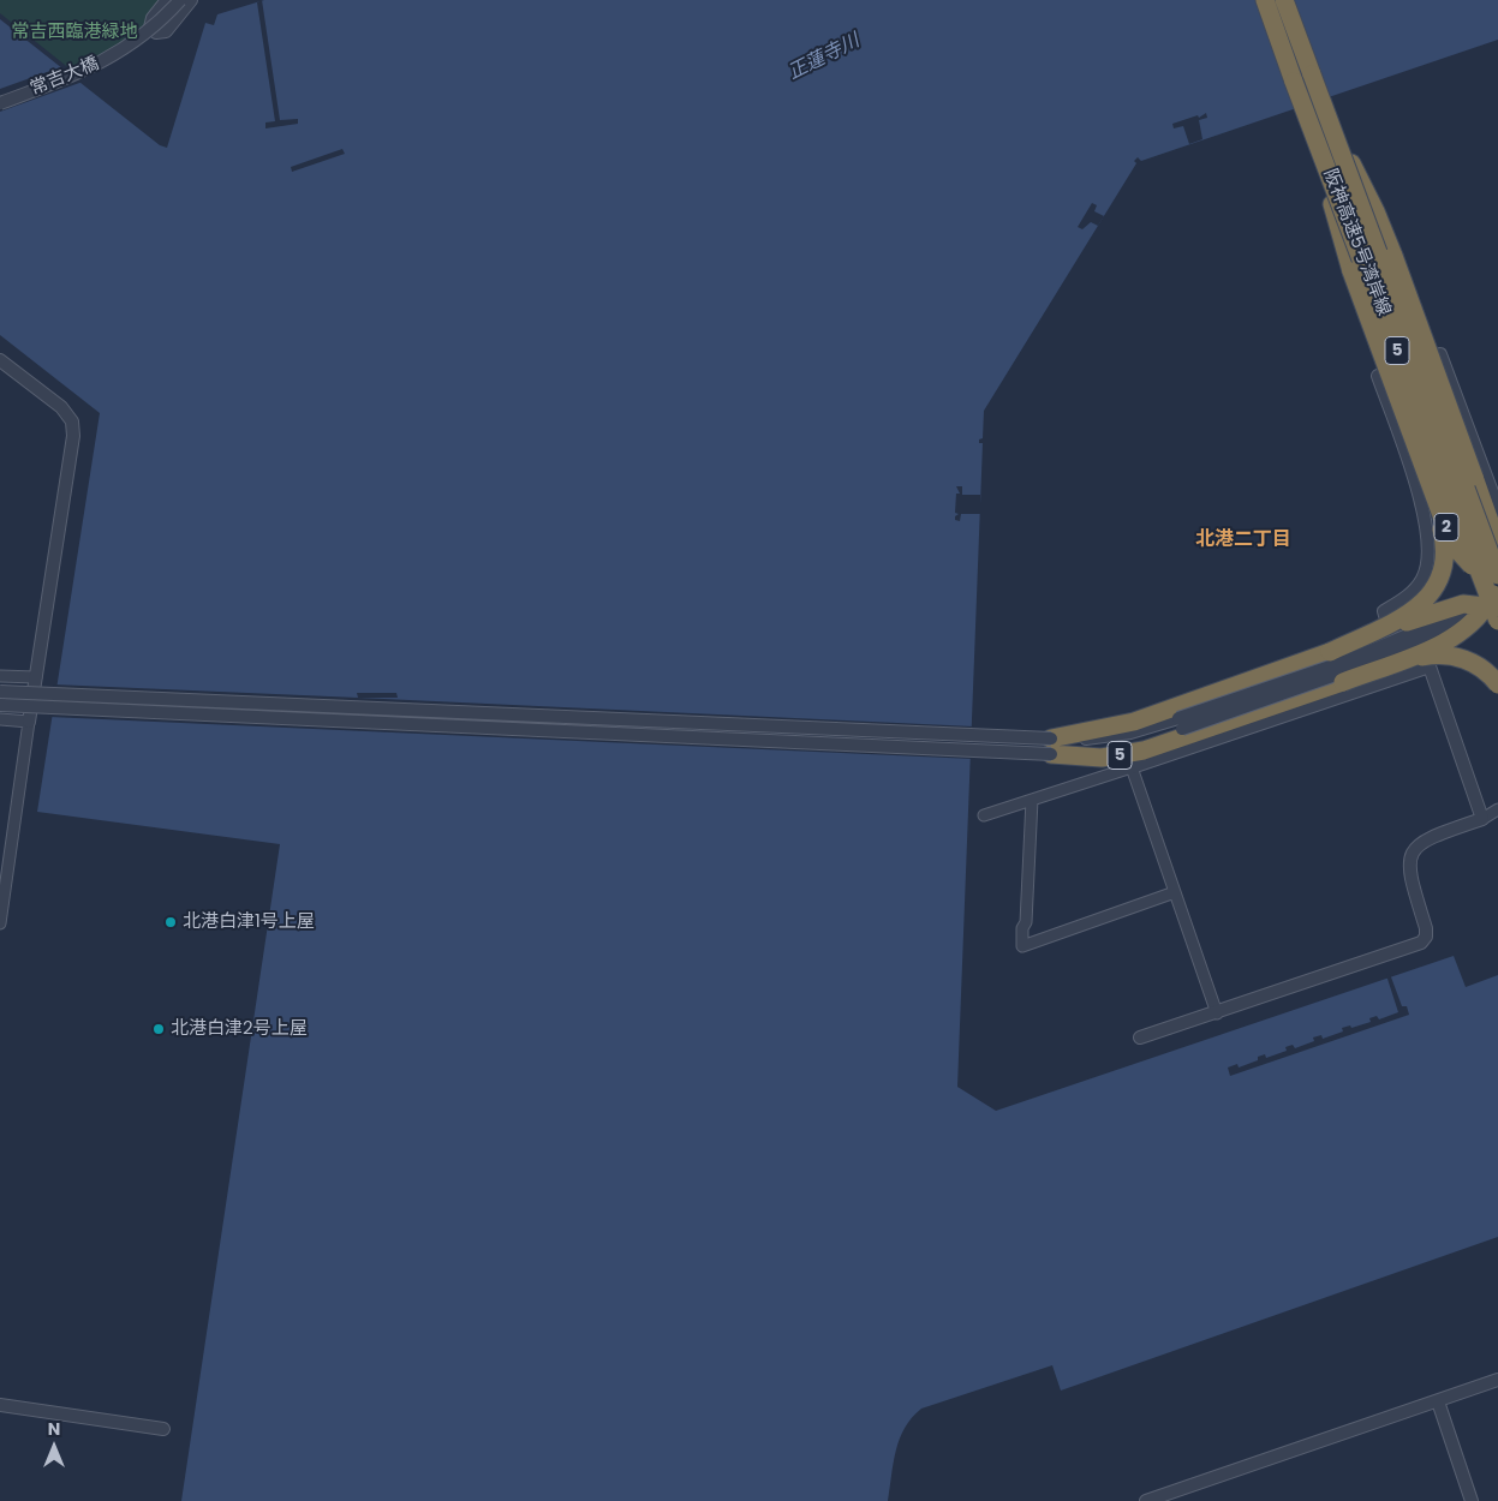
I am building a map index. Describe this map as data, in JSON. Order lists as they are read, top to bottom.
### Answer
{
  "streets": {
    "highway": ["阪神高速5号湾岸線", "5", "2"],
    "street": ["常吉大橋"]
  },
  "crossings": [
    ["阪神高速5号湾岸線", "5"],
    ["5", "2"]
  ],
  "districts": ["北港二丁目"],
  "water": ["正蓮寺川"],
  "parks": ["常吉西臨港緑地"],
  "places": ["北港白津1号上屋", "北港白津2号上屋"],
  "north": "top"
}
